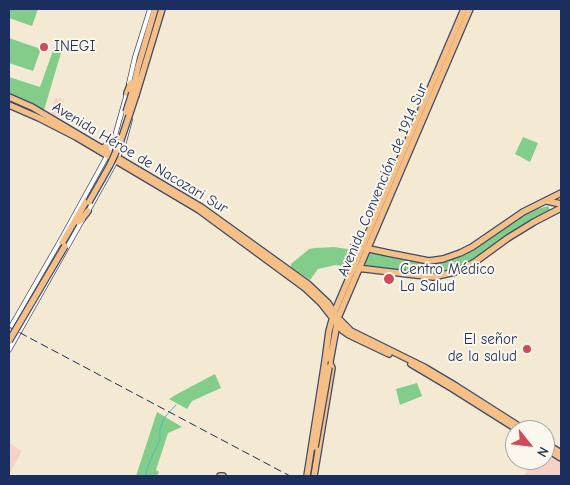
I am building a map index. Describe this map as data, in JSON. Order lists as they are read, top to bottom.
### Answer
{
  "streets": {
    "main road": ["Avenida Héroe de Nacozari Sur", "Avenida Convención de 1914 Sur"]
  },
  "crossings": [
    ["Avenida Héroe de Nacozari Sur", "Avenida Convención de 1914 Sur"]
  ],
  "places": ["INEGI", "Centro Médico La Salud", "El señor de la salud"],
  "north": "bottom right"
}
